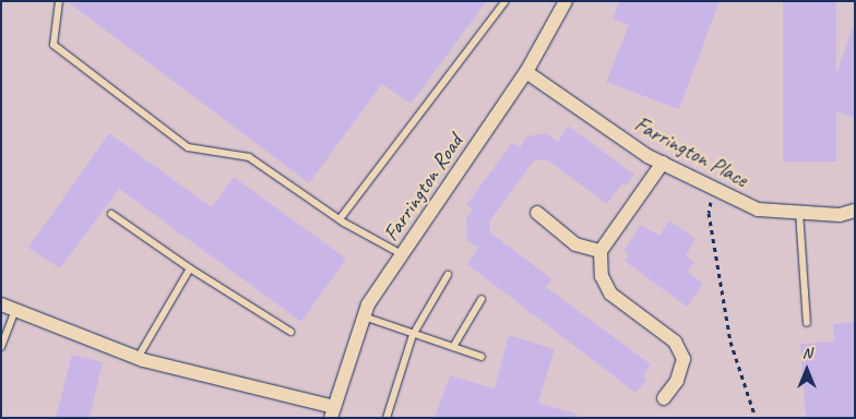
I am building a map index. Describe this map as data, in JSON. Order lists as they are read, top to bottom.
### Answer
{
  "streets": {
    "street": ["Farrington Place", "Farrington Road"]
  },
  "crossings": [
    ["Farrington Place", "Farrington Road"]
  ],
  "north": "top"
}
